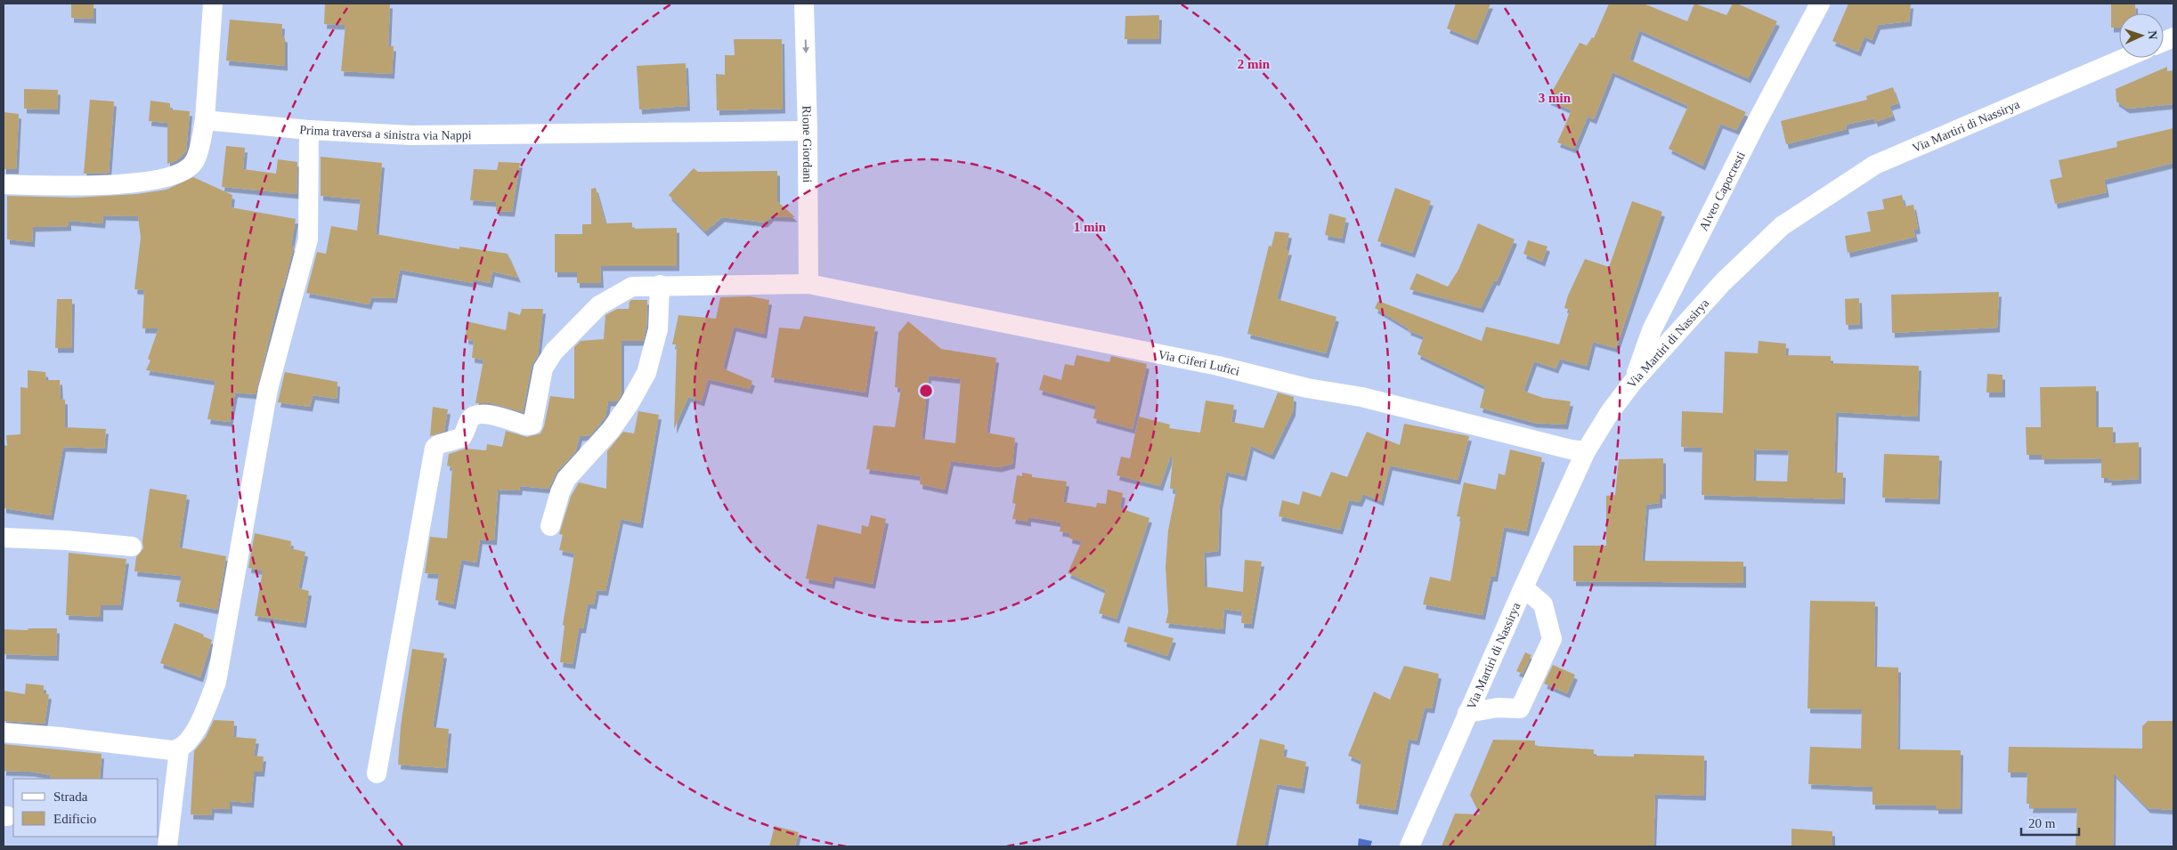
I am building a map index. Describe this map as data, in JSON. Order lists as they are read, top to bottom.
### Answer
{
  "streets": {
    "street": [
      "Via Martiri di Nassirya",
      "Prima traversa a sinistra via Nappi",
      "Rione Giordani",
      "Alveo Capocresti",
      "Via Ciferi Lufici"
    ]
  },
  "crossings": [
    ["Via Martiri di Nassirya", "Alveo Capocresti"],
    ["Via Martiri di Nassirya", "Via Ciferi Lufici"],
    ["Prima traversa a sinistra via Nappi", "Rione Giordani"],
    ["Rione Giordani", "Via Ciferi Lufici"]
  ],
  "one_way": ["Rione Giordani"],
  "legend": ["Strada", "Edificio"],
  "scale_bar": "20 m",
  "north": "right",
  "rings": ["2 min", "3 min", "1 min"]
}
